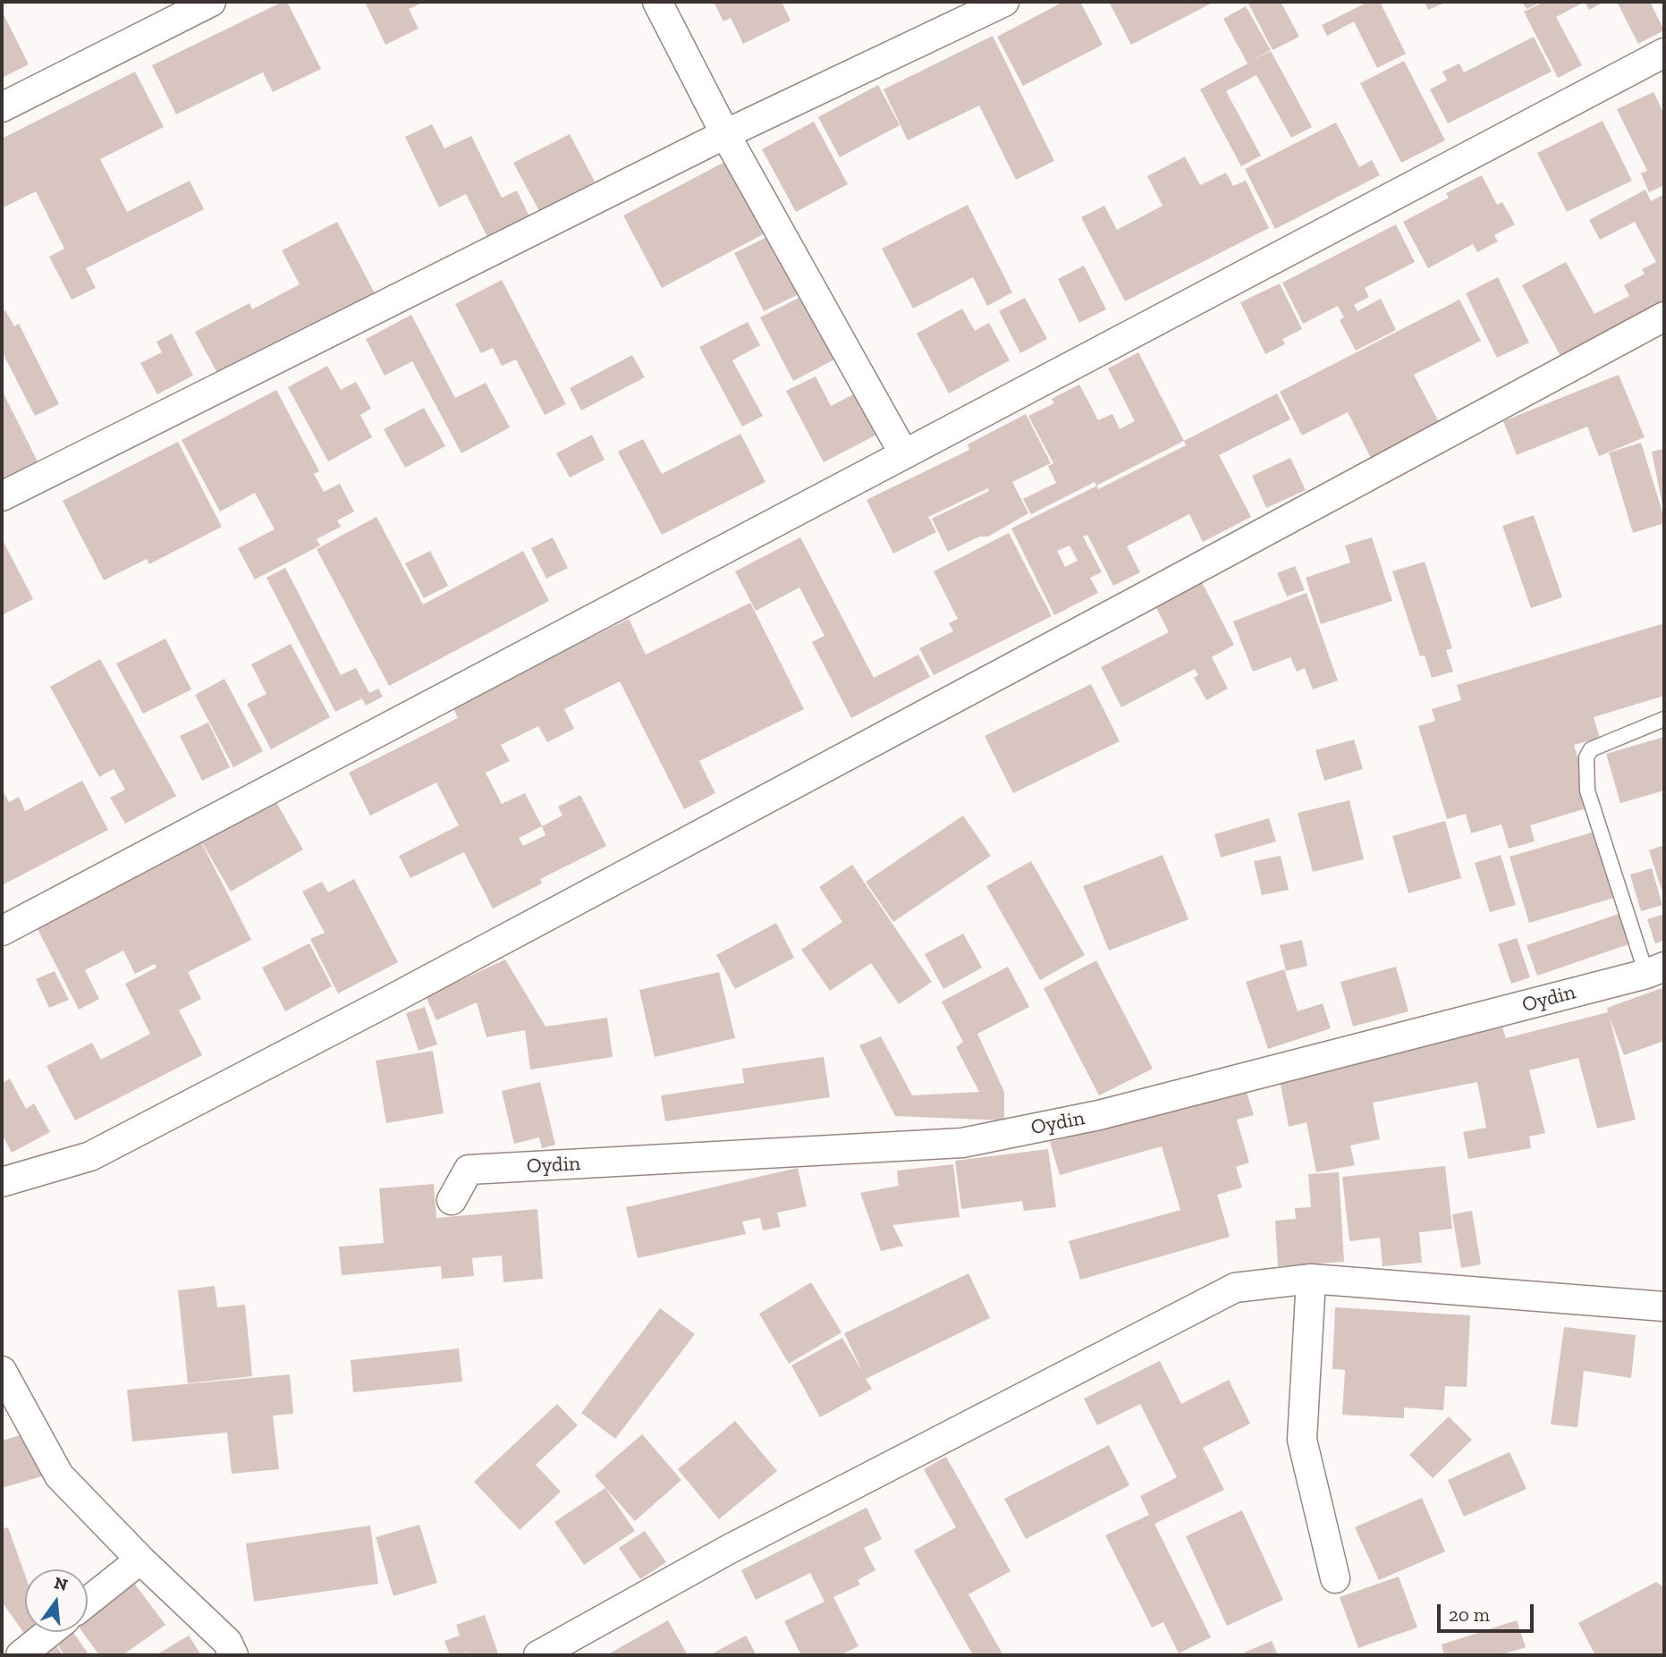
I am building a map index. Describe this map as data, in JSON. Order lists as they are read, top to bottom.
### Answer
{
  "streets": {
    "street": ["Oydin"]
  },
  "scale_bar": "20 m",
  "north": "top"
}
